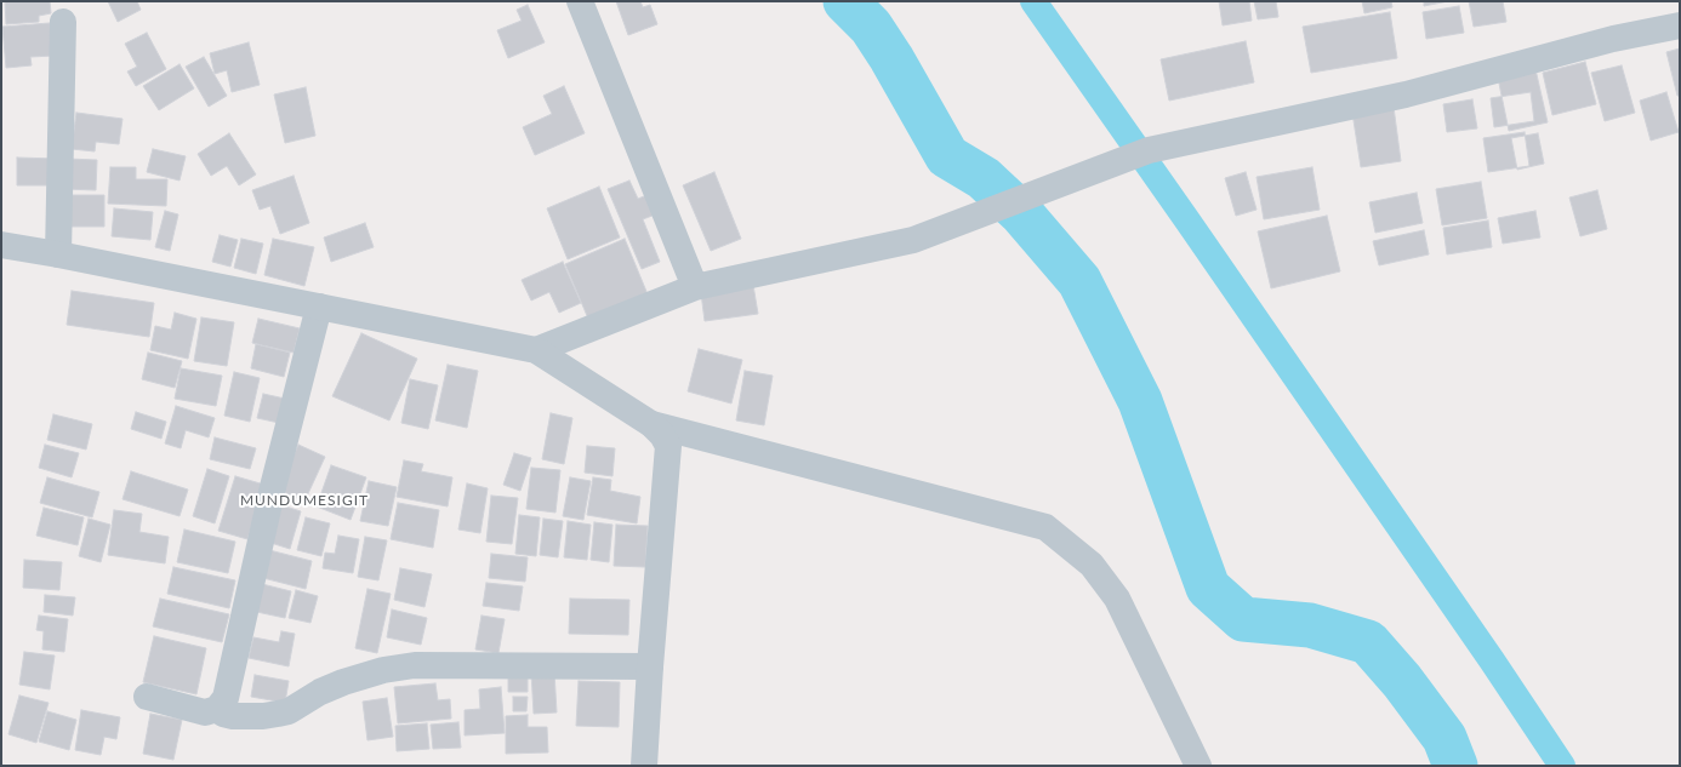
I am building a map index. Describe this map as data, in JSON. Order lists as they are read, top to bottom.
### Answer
{
  "districts": ["MUNDUMESIGIT"]
}
